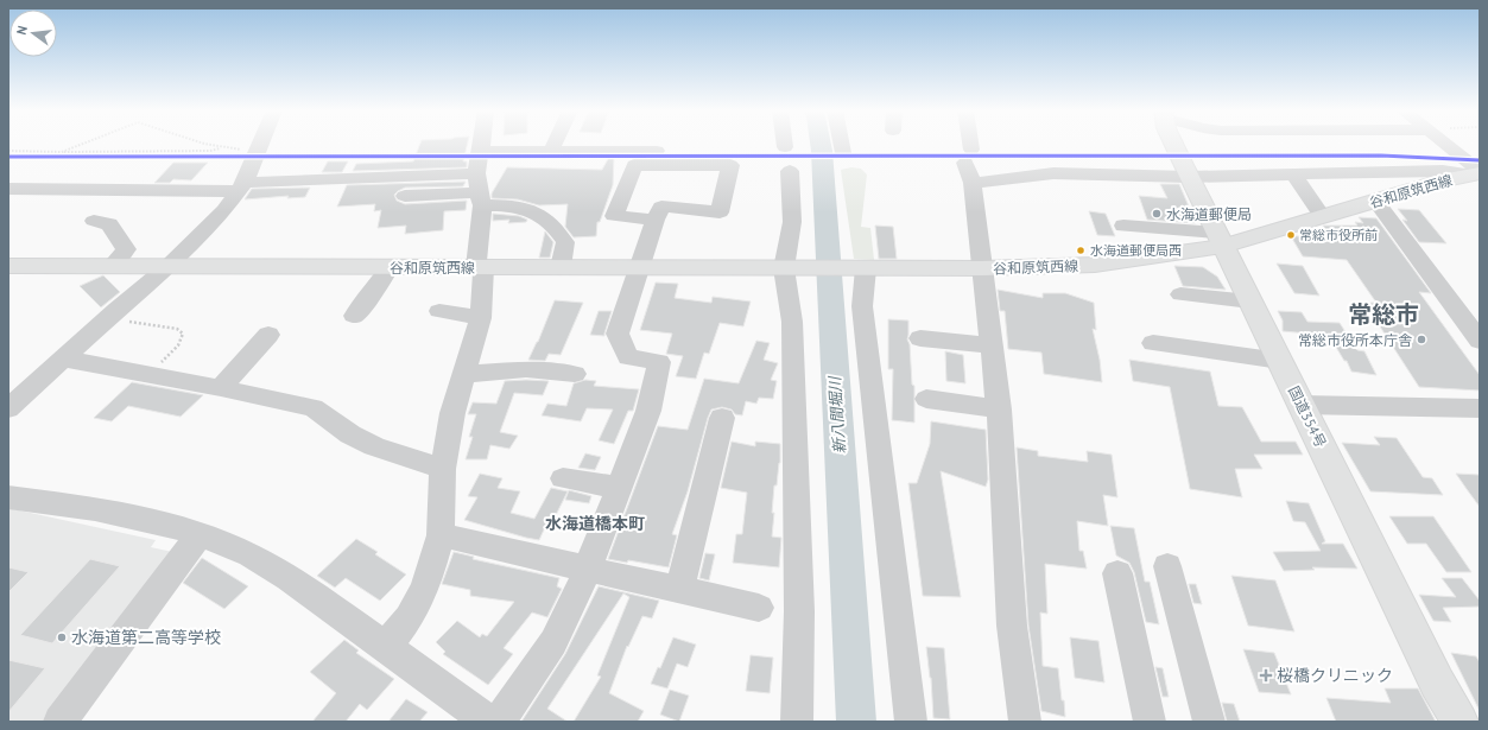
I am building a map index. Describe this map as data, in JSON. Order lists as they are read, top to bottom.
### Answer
{
  "streets": {
    "main road": ["谷和原筑西線", "国道354号"]
  },
  "crossings": [
    ["谷和原筑西線", "国道354号"]
  ],
  "districts": ["常総市", "水海道橋本町"],
  "water": ["新八間堀川"],
  "places": {
    "other": [
      "水海道郵便局",
      "常総市役所前",
      "水海道郵便局西",
      "常総市役所本庁舎",
      "水海道第二高等学校"
    ],
    "health": ["桜橋クリニック"]
  },
  "north": "left"
}
